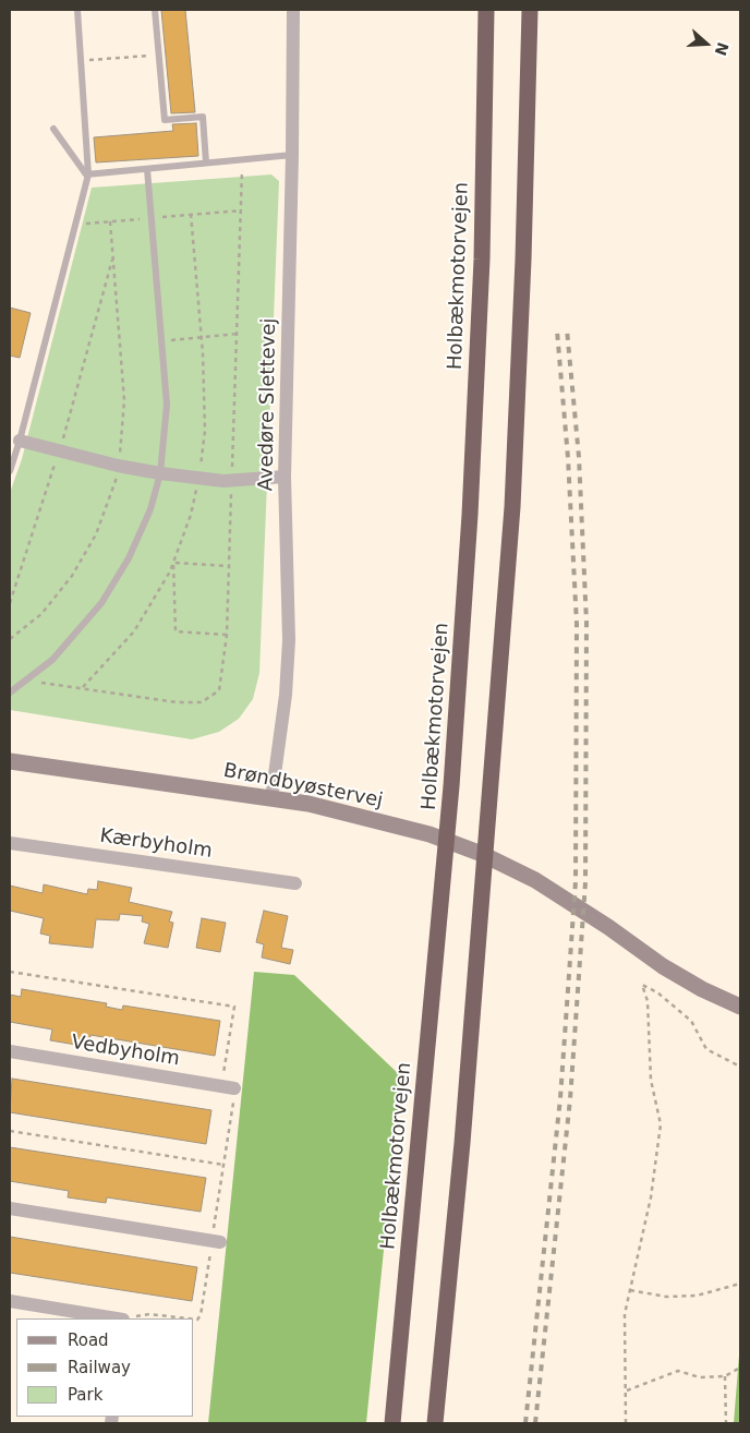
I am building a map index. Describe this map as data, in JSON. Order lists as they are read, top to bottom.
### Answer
{
  "streets": {
    "highway": ["Holbækmotorvejen"],
    "street": [
      "Avedøre Slettevej",
      "Brøndbyøstervej",
      "Kærbyholm",
      "Vedbyholm"
    ]
  },
  "crossings": [
    ["Avedøre Slettevej", "Brøndbyøstervej"]
  ],
  "legend": ["Road", "Railway", "Park"],
  "north": "right"
}
